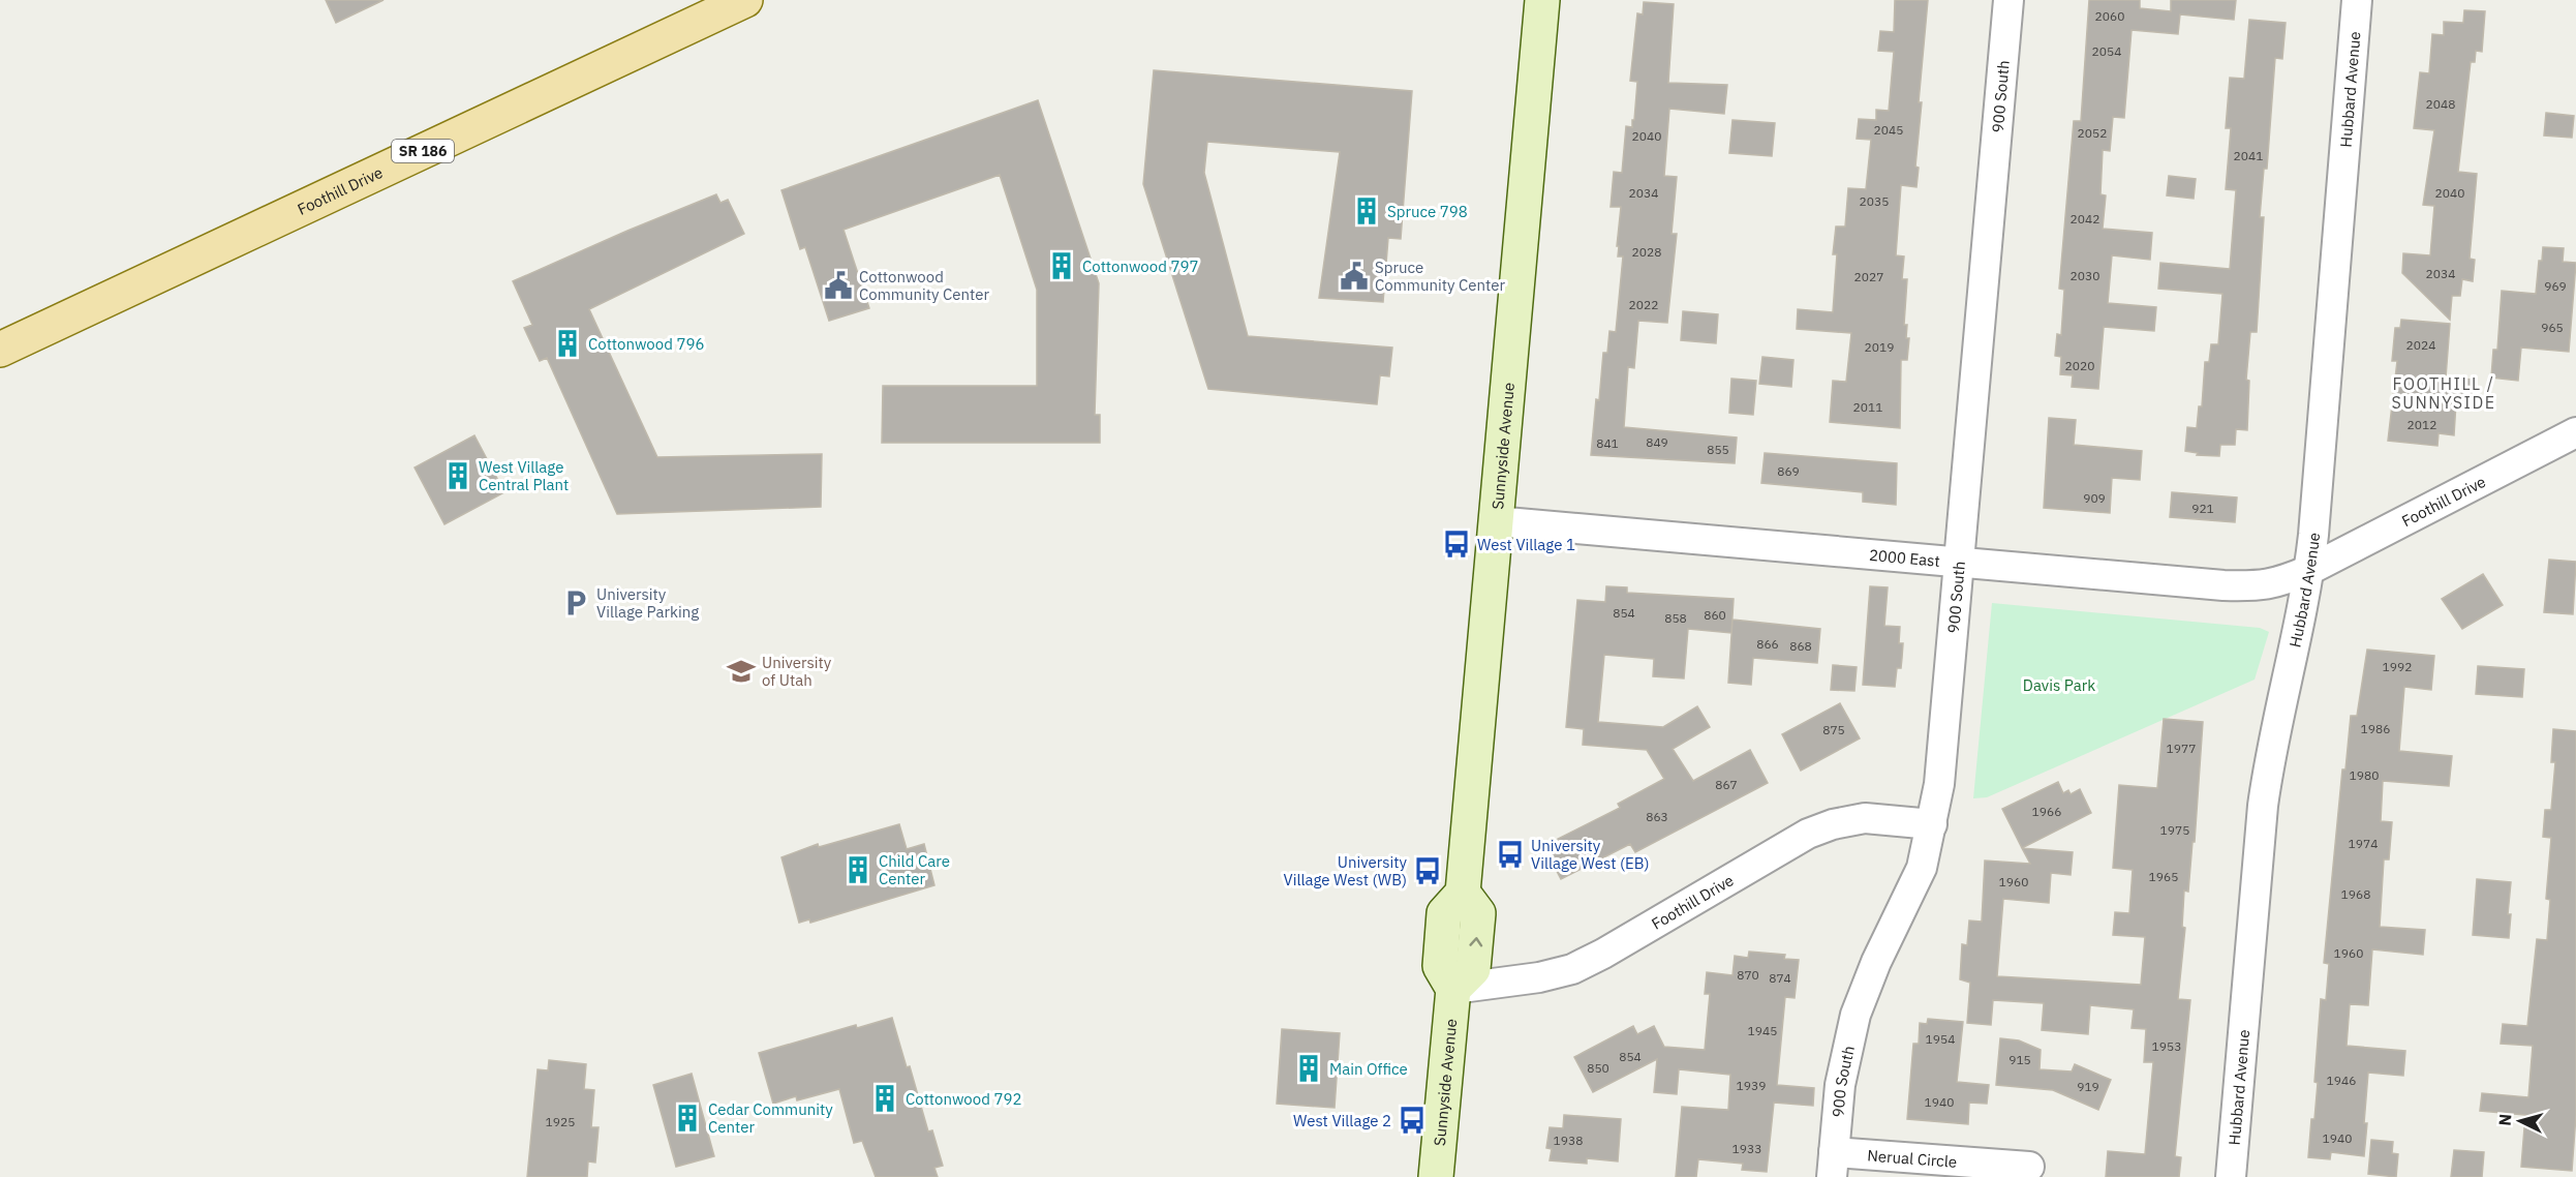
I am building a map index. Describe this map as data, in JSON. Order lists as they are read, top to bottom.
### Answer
{
  "streets": {
    "main road": ["SR 186", "Foothill Drive", "Sunnyside Avenue"],
    "street": [
      "Hubbard Avenue",
      "900 South",
      "2000 East",
      "Nerual Circle"
    ]
  },
  "crossings": [
    ["Hubbard Avenue", "Foothill Drive"],
    ["Hubbard Avenue", "2000 East"],
    ["900 South", "Foothill Drive"],
    ["900 South", "2000 East"],
    ["900 South", "Nerual Circle"],
    ["Foothill Drive", "Sunnyside Avenue"],
    ["Foothill Drive", "2000 East"],
    ["Sunnyside Avenue", "2000 East"]
  ],
  "districts": ["FOOTHILL / SUNNYSIDE"],
  "parks": ["Davis Park"],
  "places": {
    "building": [
      "Spruce 798",
      "Cottonwood 797",
      "Cottonwood 796",
      "West Village Central Plant",
      "Child Care Center",
      "Main Office",
      "Cottonwood 792",
      "Cedar Community Center"
    ],
    "public building": ["Spruce Community Center", "Cottonwood Community Center"],
    "bus stop": [
      "West Village 1",
      "University Village West (EB)",
      "University Village West (WB)",
      "West Village 2"
    ],
    "parking": ["University Village Parking"],
    "school or university": ["University of Utah"]
  },
  "house_numbers": [
    "2060",
    "2054",
    "2048",
    "2045",
    "2052",
    "2040",
    "2041",
    "2034",
    "2040",
    "2035",
    "2042",
    "2028",
    "2034",
    "2030",
    "2027",
    "969",
    "2022",
    "965",
    "2024",
    "2019",
    "2020",
    "2011",
    "2012",
    "849",
    "841",
    "855",
    "869",
    "909",
    "921",
    "854",
    "860",
    "858",
    "866",
    "868",
    "1992",
    "1986",
    "875",
    "1977",
    "1980",
    "867",
    "1966",
    "863",
    "1975",
    "1974",
    "1965",
    "1960",
    "1968",
    "1960",
    "870",
    "874",
    "1945",
    "1954",
    "1953",
    "854",
    "915",
    "850",
    "1946",
    "1939",
    "919",
    "1940",
    "1925",
    "1940",
    "1938",
    "1933"
  ],
  "north": "left"
}
